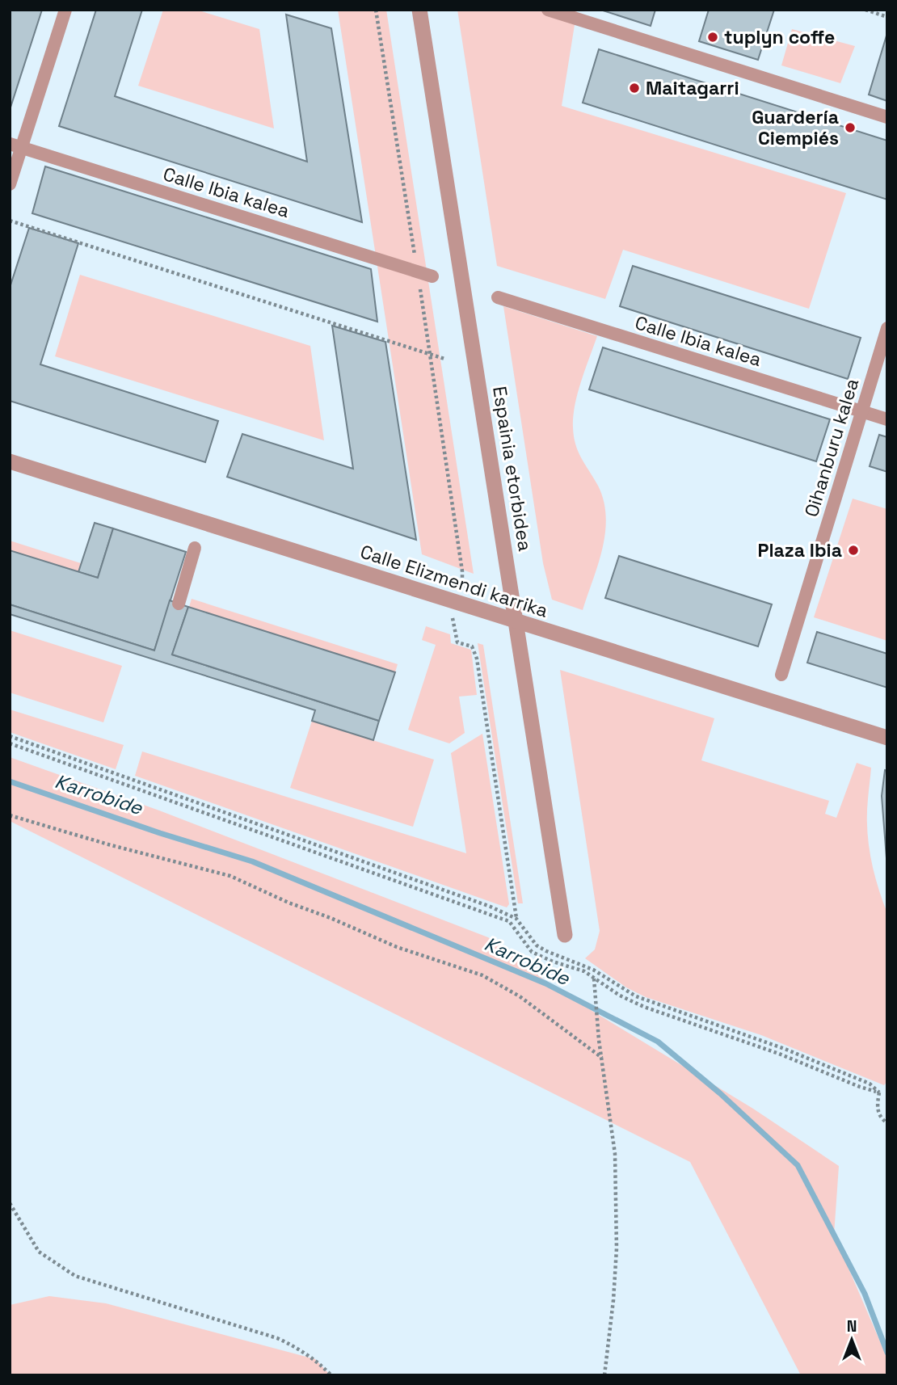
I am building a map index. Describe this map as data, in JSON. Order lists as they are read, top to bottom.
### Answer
{
  "streets": {
    "street": [
      "Calle Ibia kalea",
      "Oihanburu kalea",
      "Espainia etorbidea",
      "Calle Elizmendi karrika"
    ]
  },
  "crossings": [
    ["Calle Ibia kalea", "Oihanburu kalea"],
    ["Espainia etorbidea", "Calle Elizmendi karrika"]
  ],
  "water": ["Karrobide"],
  "places": [
    "tuplyn coffe",
    "Maitagarri",
    "Guardería Ciempiés",
    "Plaza Ibia"
  ],
  "north": "top"
}
